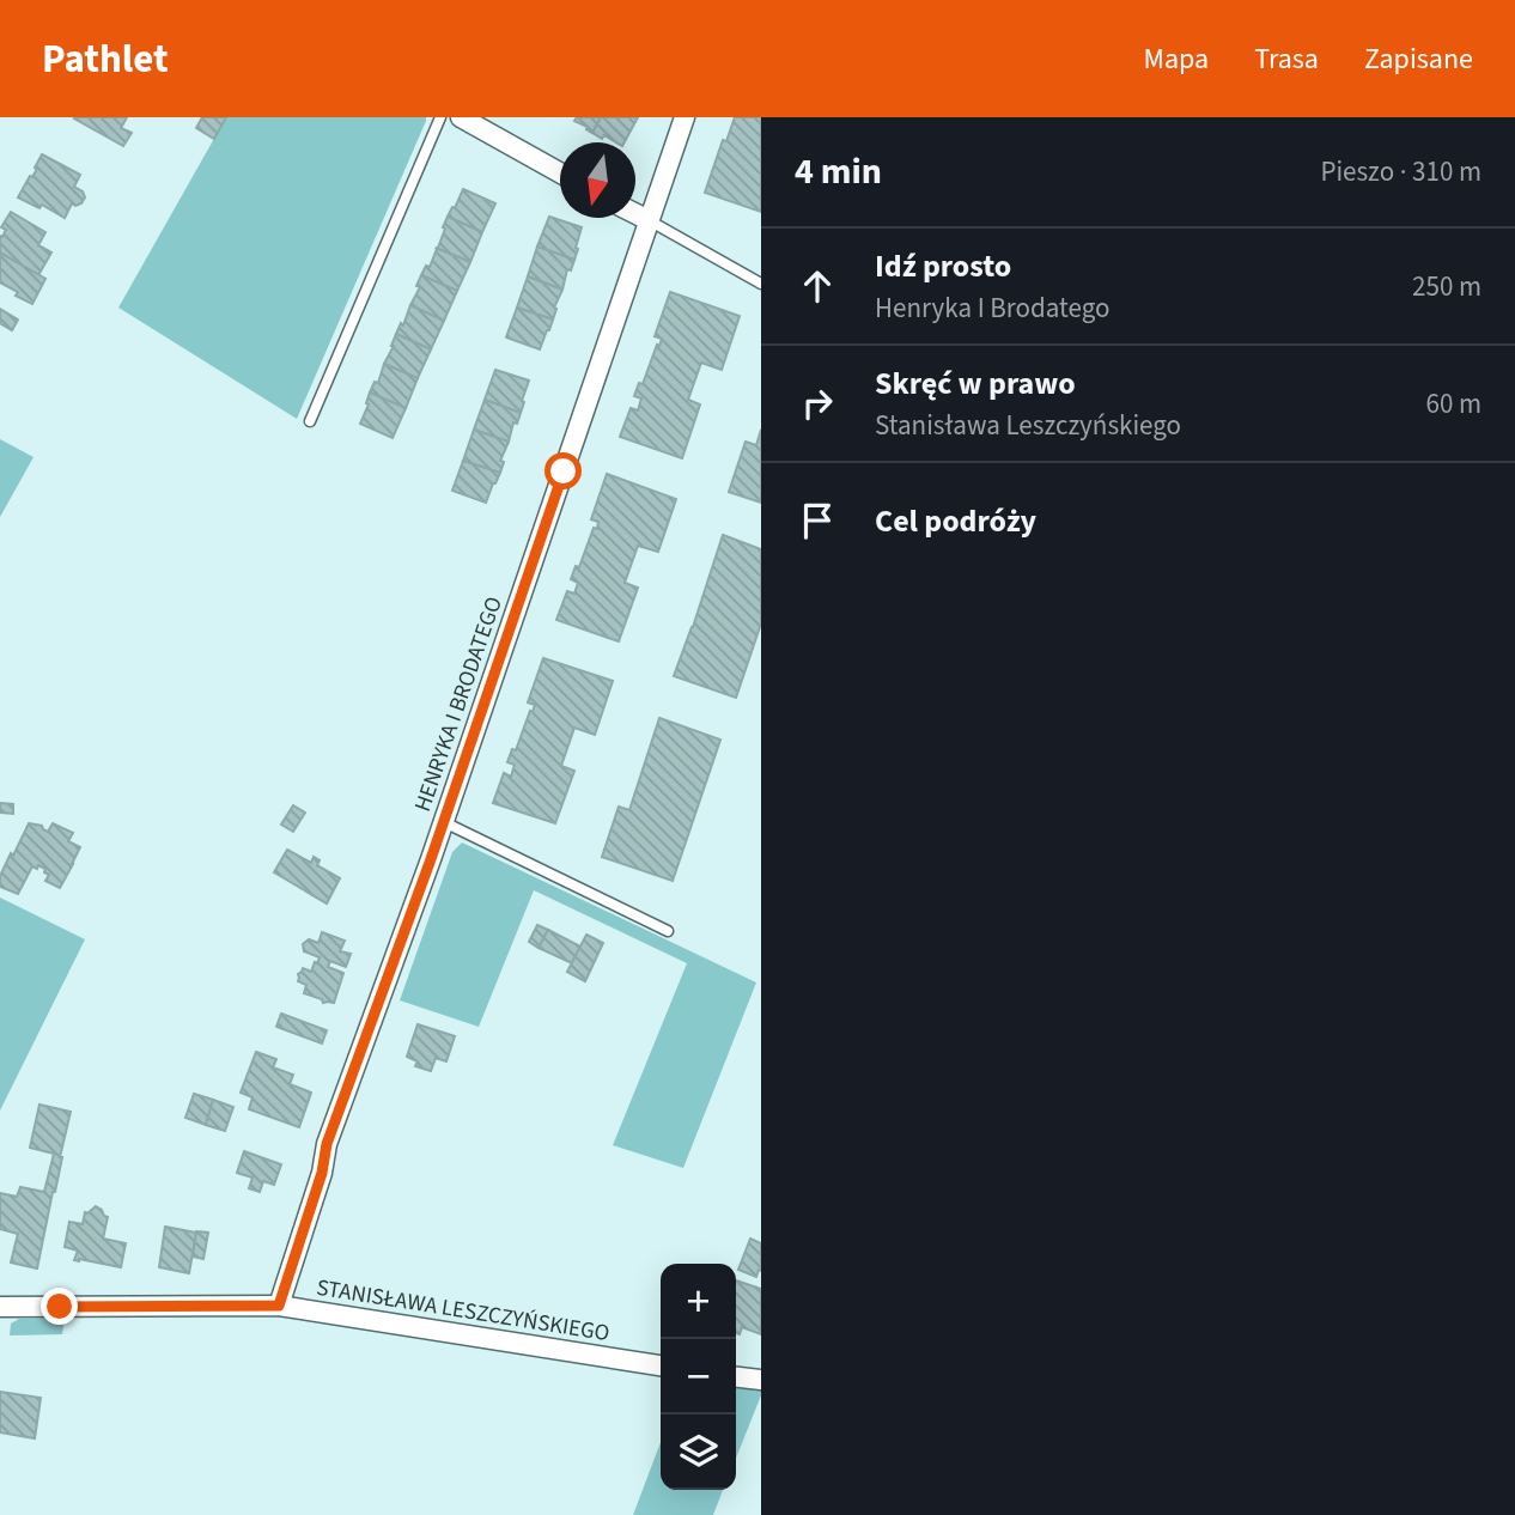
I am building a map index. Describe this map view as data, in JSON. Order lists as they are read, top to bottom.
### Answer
{
  "streets": {
    "street": ["HENRYKA I BRODATEGO", "STANISŁAWA LESZCZYŃSKIEGO"]
  },
  "crossings": [
    ["HENRYKA I BRODATEGO", "STANISŁAWA LESZCZYŃSKIEGO"]
  ],
  "north": "bottom",
  "page": {
    "header": "Pathlet",
    "nav": ["Mapa", "Trasa", "Zapisane"],
    "heading": ["4 min", "Pieszo · 310 m"],
    "list": [
      ["Idź prosto", "Henryka I Brodatego", "250 m"],
      ["Skręć w prawo", "Stanisława Leszczyńskiego", "60 m"],
      "Cel podróży"
    ],
    "map_buttons": ["+", "−"]
  }
}
